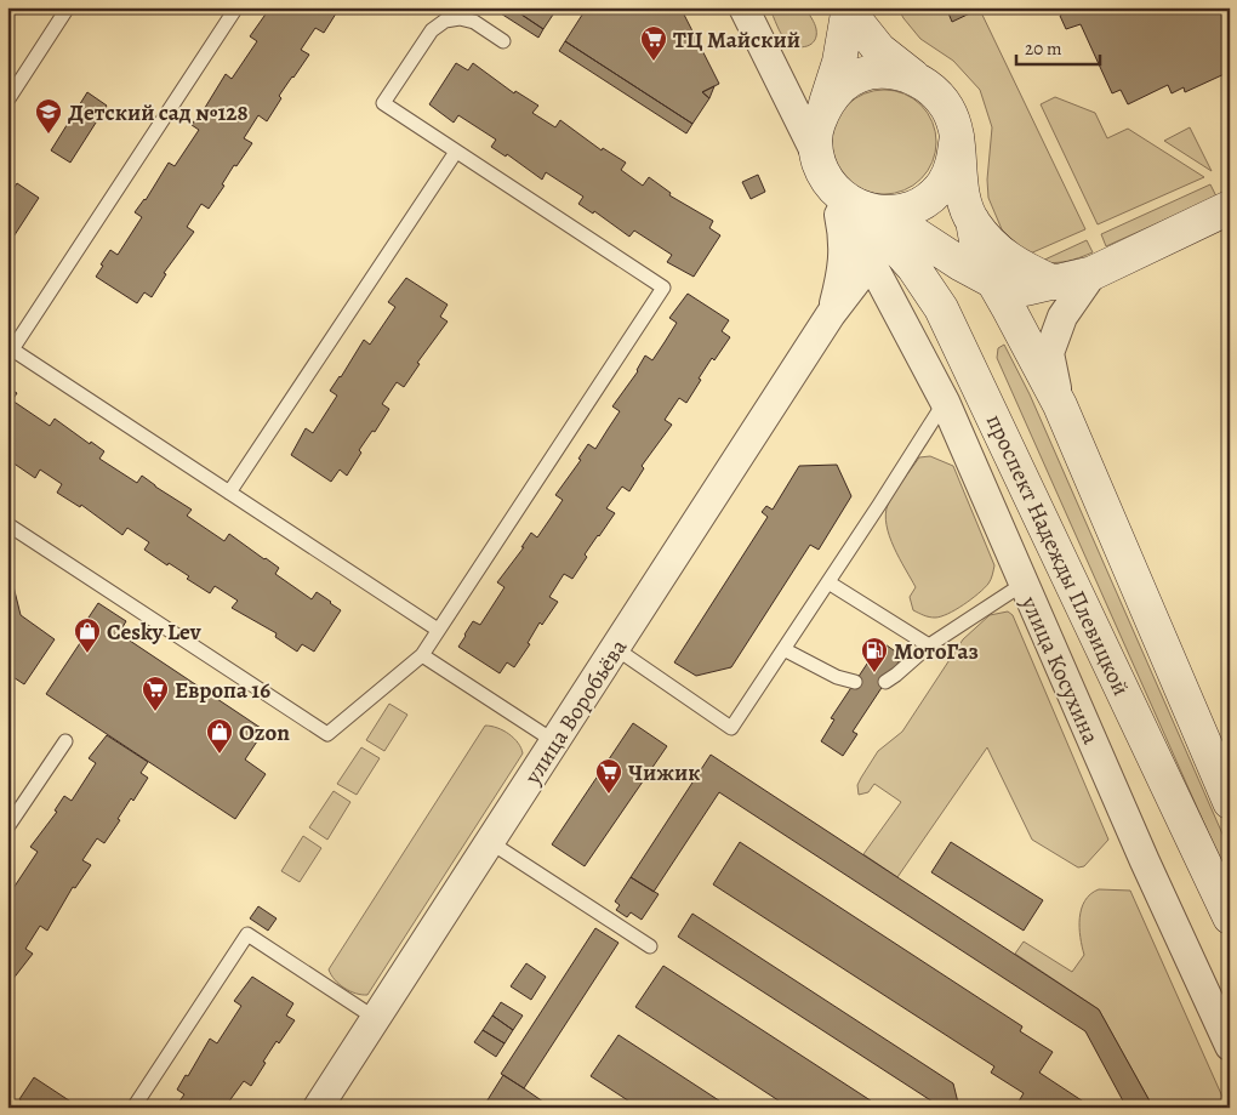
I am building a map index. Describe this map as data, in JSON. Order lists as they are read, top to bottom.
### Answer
{
  "streets": {
    "main road": ["проспект Надежды Плевицкой"],
    "street": ["улица Косухина", "улица Воробьёва"]
  },
  "crossings": [
    ["проспект Надежды Плевицкой", "улица Косухина"]
  ],
  "places": {
    "supermarket": ["ТЦ Майский", "Европа 16", "Чижик"],
    "school or university": ["Детский сад №128"],
    "shop": ["Cesky Lev", "Ozon"],
    "fuel station": ["МотоГаз"]
  },
  "scale_bar": "20 m"
}
